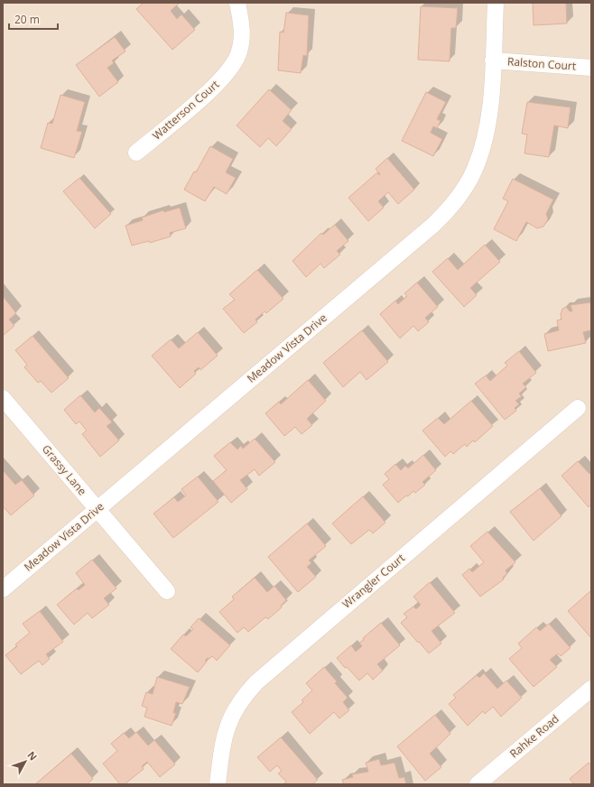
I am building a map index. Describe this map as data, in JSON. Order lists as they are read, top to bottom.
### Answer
{
  "streets": {
    "street": [
      "Ralston Court",
      "Watterson Court",
      "Meadow Vista Drive",
      "Grassy Lane",
      "Wrangler Court",
      "Rahke Road"
    ]
  },
  "crossings": [
    ["Ralston Court", "Meadow Vista Drive"],
    ["Meadow Vista Drive", "Grassy Lane"]
  ],
  "scale_bar": "20 m",
  "north": "top right"
}
